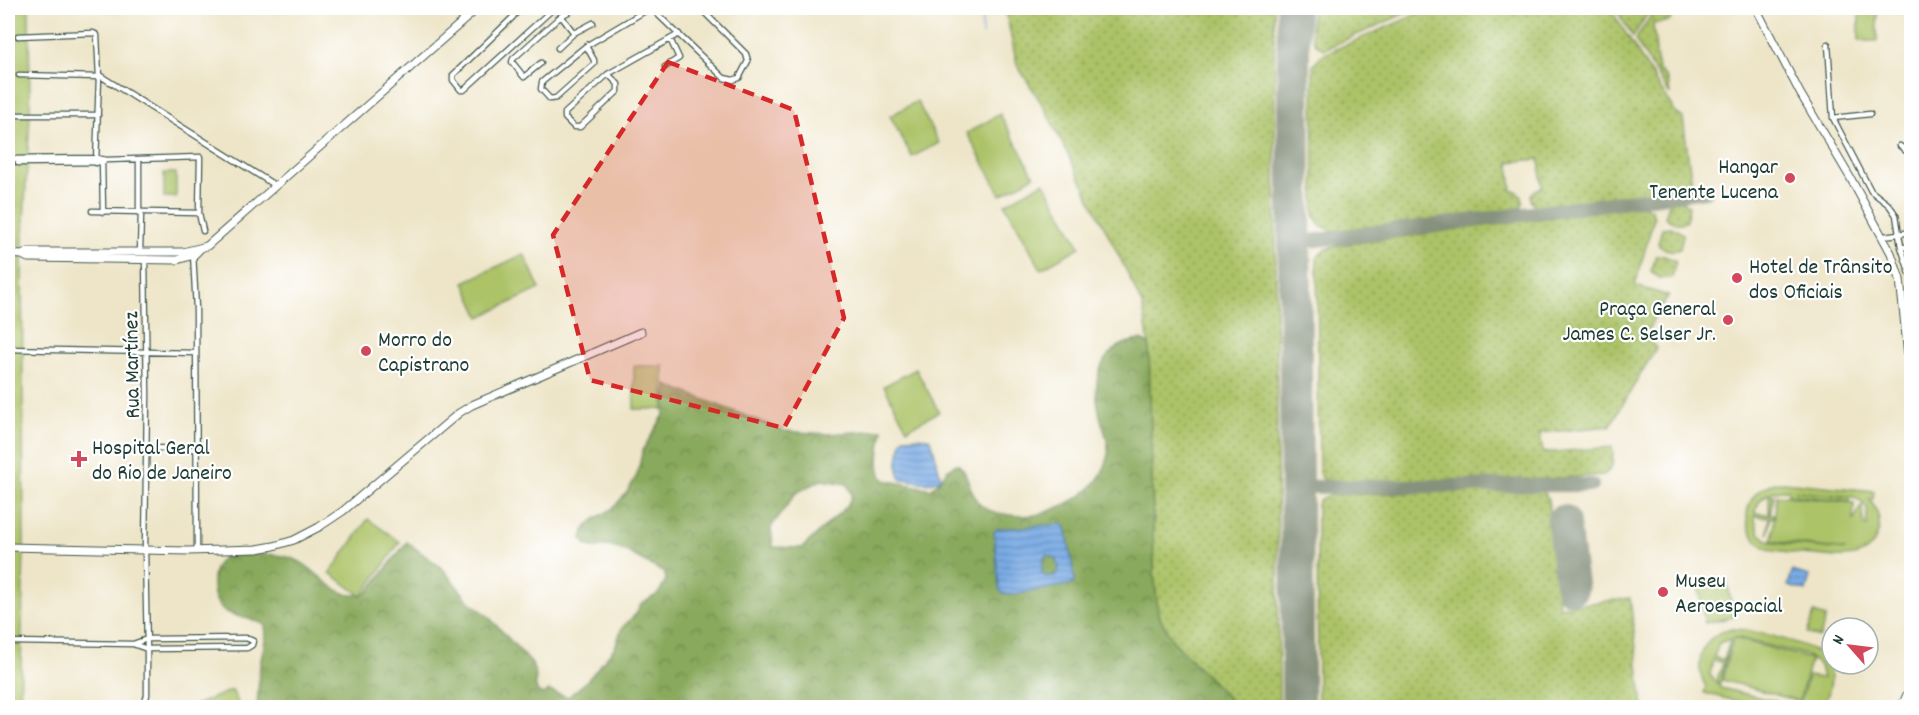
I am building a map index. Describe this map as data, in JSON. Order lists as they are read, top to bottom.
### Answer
{
  "streets": {
    "street": ["Rua Martínez"]
  },
  "places": {
    "other": [
      "Hangar Tenente Lucena",
      "Hotel de Trânsito dos Oficiais",
      "Praça General James C. Selser Jr.",
      "Morro do Capistrano",
      "Museu Aeroespacial"
    ],
    "health": ["Hospital Geral do Rio de Janeiro"]
  },
  "north": "top left"
}
